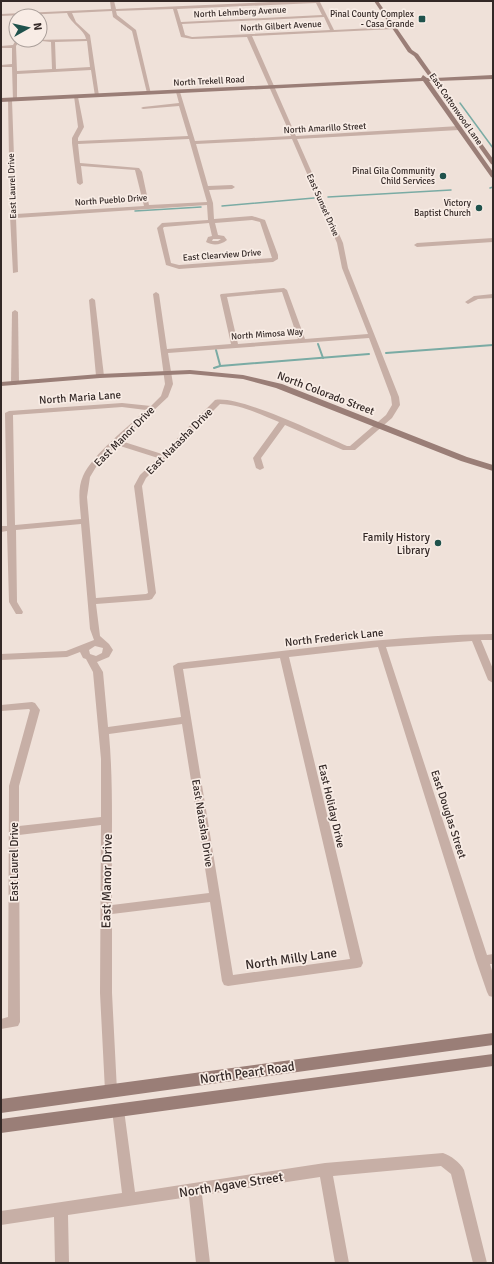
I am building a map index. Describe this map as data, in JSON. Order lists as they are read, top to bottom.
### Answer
{
  "streets": {
    "main road": [
      "North Trekell Road",
      "East Cottonwood Lane",
      "North Colorado Street",
      "North Peart Road"
    ],
    "street": [
      "North Lehmberg Avenue",
      "North Gilbert Avenue",
      "North Amarillo Street",
      "East Laurel Drive",
      "North Pueblo Drive",
      "East Sunset Drive",
      "East Clearview Drive",
      "North Mimosa Way",
      "North Maria Lane",
      "East Manor Drive",
      "East Natasha Drive",
      "North Frederick Lane",
      "East Holiday Drive",
      "East Douglas Street",
      "North Milly Lane",
      "North Agave Street"
    ]
  },
  "crossings": [
    ["North Lehmberg Avenue", "North Gilbert Avenue"],
    ["North Gilbert Avenue", "East Cottonwood Lane"],
    ["North Gilbert Avenue", "East Sunset Drive"],
    ["North Trekell Road", "East Cottonwood Lane"],
    ["North Trekell Road", "East Laurel Drive"],
    ["North Trekell Road", "East Sunset Drive"],
    ["East Cottonwood Lane", "North Amarillo Street"],
    ["North Amarillo Street", "East Sunset Drive"],
    ["East Laurel Drive", "North Pueblo Drive"],
    ["East Sunset Drive", "North Mimosa Way"],
    ["East Sunset Drive", "North Colorado Street"],
    ["East Sunset Drive", "East Natasha Drive"],
    ["North Mimosa Way", "East Manor Drive"],
    ["North Colorado Street", "East Manor Drive"],
    ["North Maria Lane", "East Manor Drive"],
    ["East Manor Drive", "East Natasha Drive"],
    ["East Manor Drive", "North Peart Road"],
    ["East Natasha Drive", "North Frederick Lane"],
    ["East Natasha Drive", "North Milly Lane"],
    ["North Frederick Lane", "East Holiday Drive"],
    ["North Frederick Lane", "East Douglas Street"],
    ["East Holiday Drive", "North Milly Lane"]
  ],
  "places": {
    "transit": ["Pinal County Complex - Casa Grande"],
    "other": ["Pinal Gila Community Child Services", "Victory Baptist Church", "Family History Library"]
  },
  "north": "right"
}
